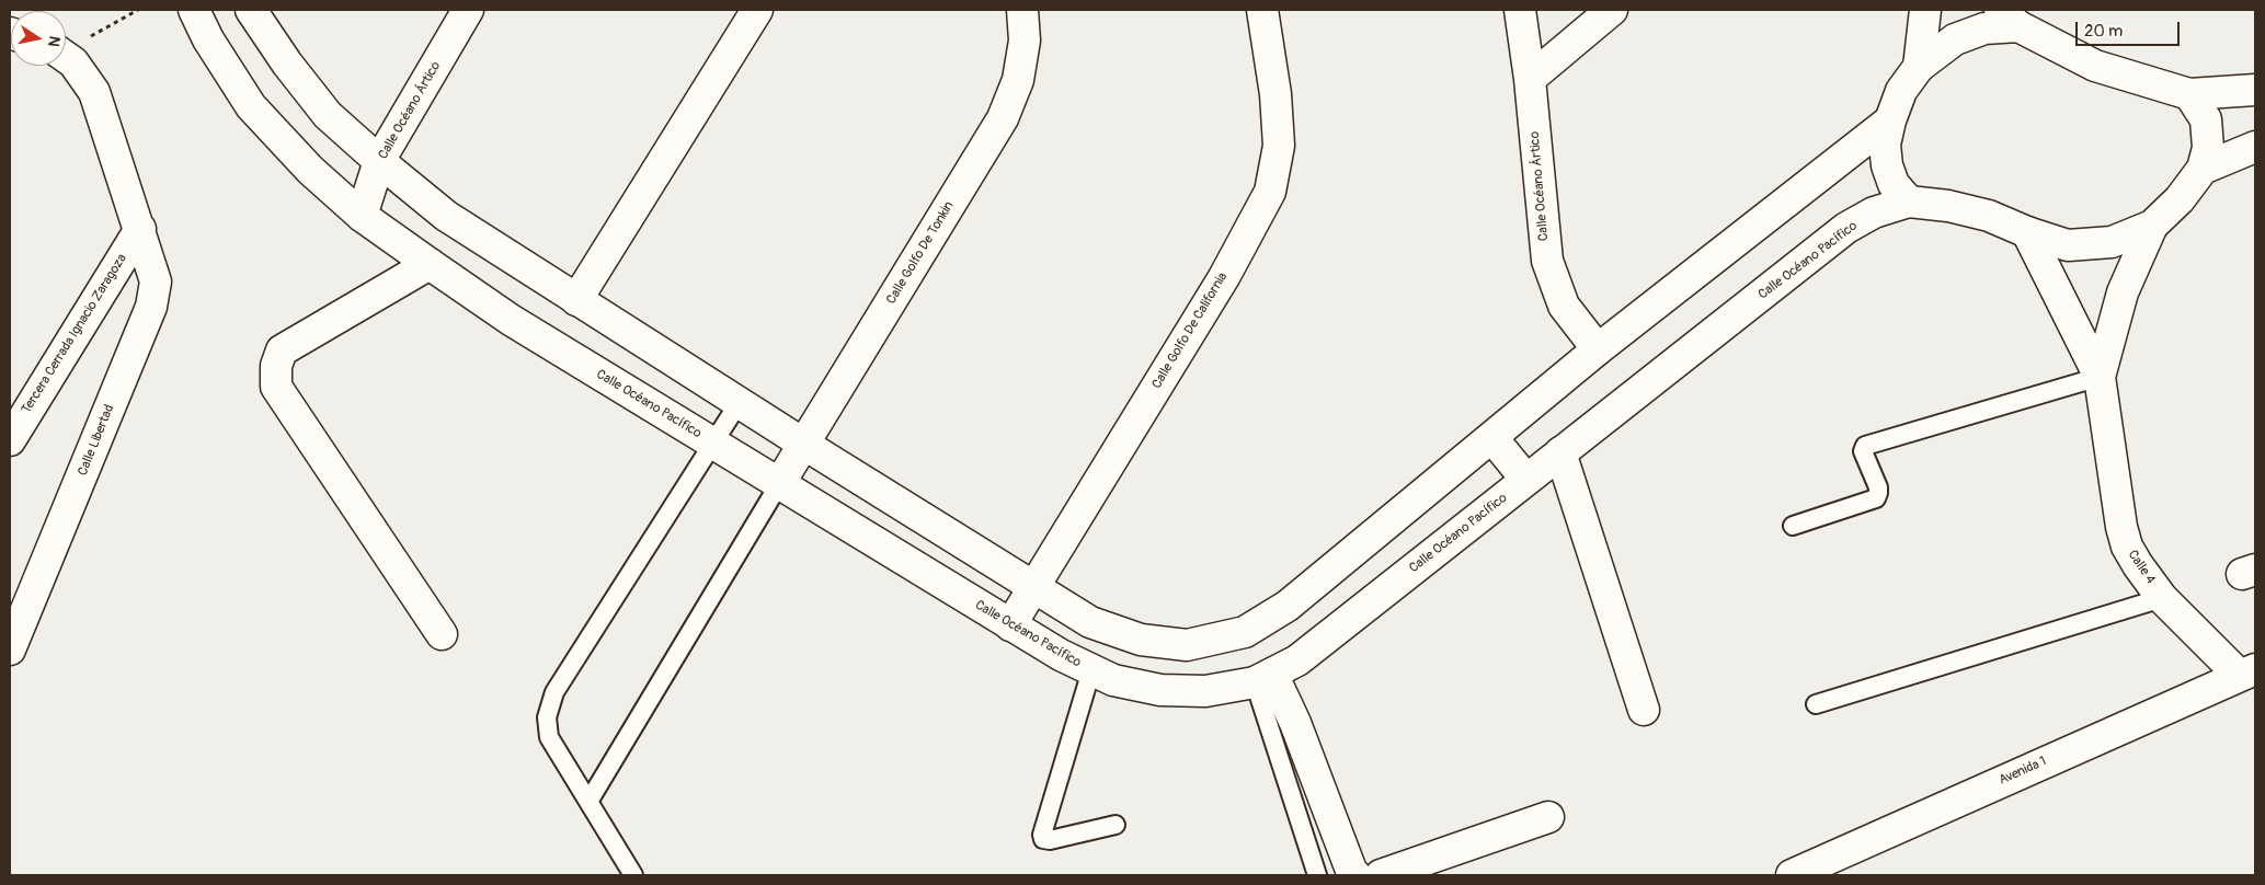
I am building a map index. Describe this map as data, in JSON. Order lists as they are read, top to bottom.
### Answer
{
  "streets": {
    "street": [
      "Calle Océano Ártico",
      "Calle Golfo De Tonkin",
      "Calle Océano Pacífico",
      "Calle Golfo De California",
      "Tercera Cerrada Ignacio Zaragoza",
      "Calle Libertad",
      "Calle 4",
      "Avenida 1"
    ]
  },
  "crossings": [
    ["Calle Océano Ártico", "Calle Océano Pacífico"],
    ["Calle Golfo De Tonkin", "Calle Océano Pacífico"],
    ["Calle Océano Pacífico", "Calle Golfo De California"],
    ["Tercera Cerrada Ignacio Zaragoza", "Calle Libertad"],
    ["Calle 4", "Avenida 1"]
  ],
  "scale_bar": "20 m",
  "north": "right"
}
